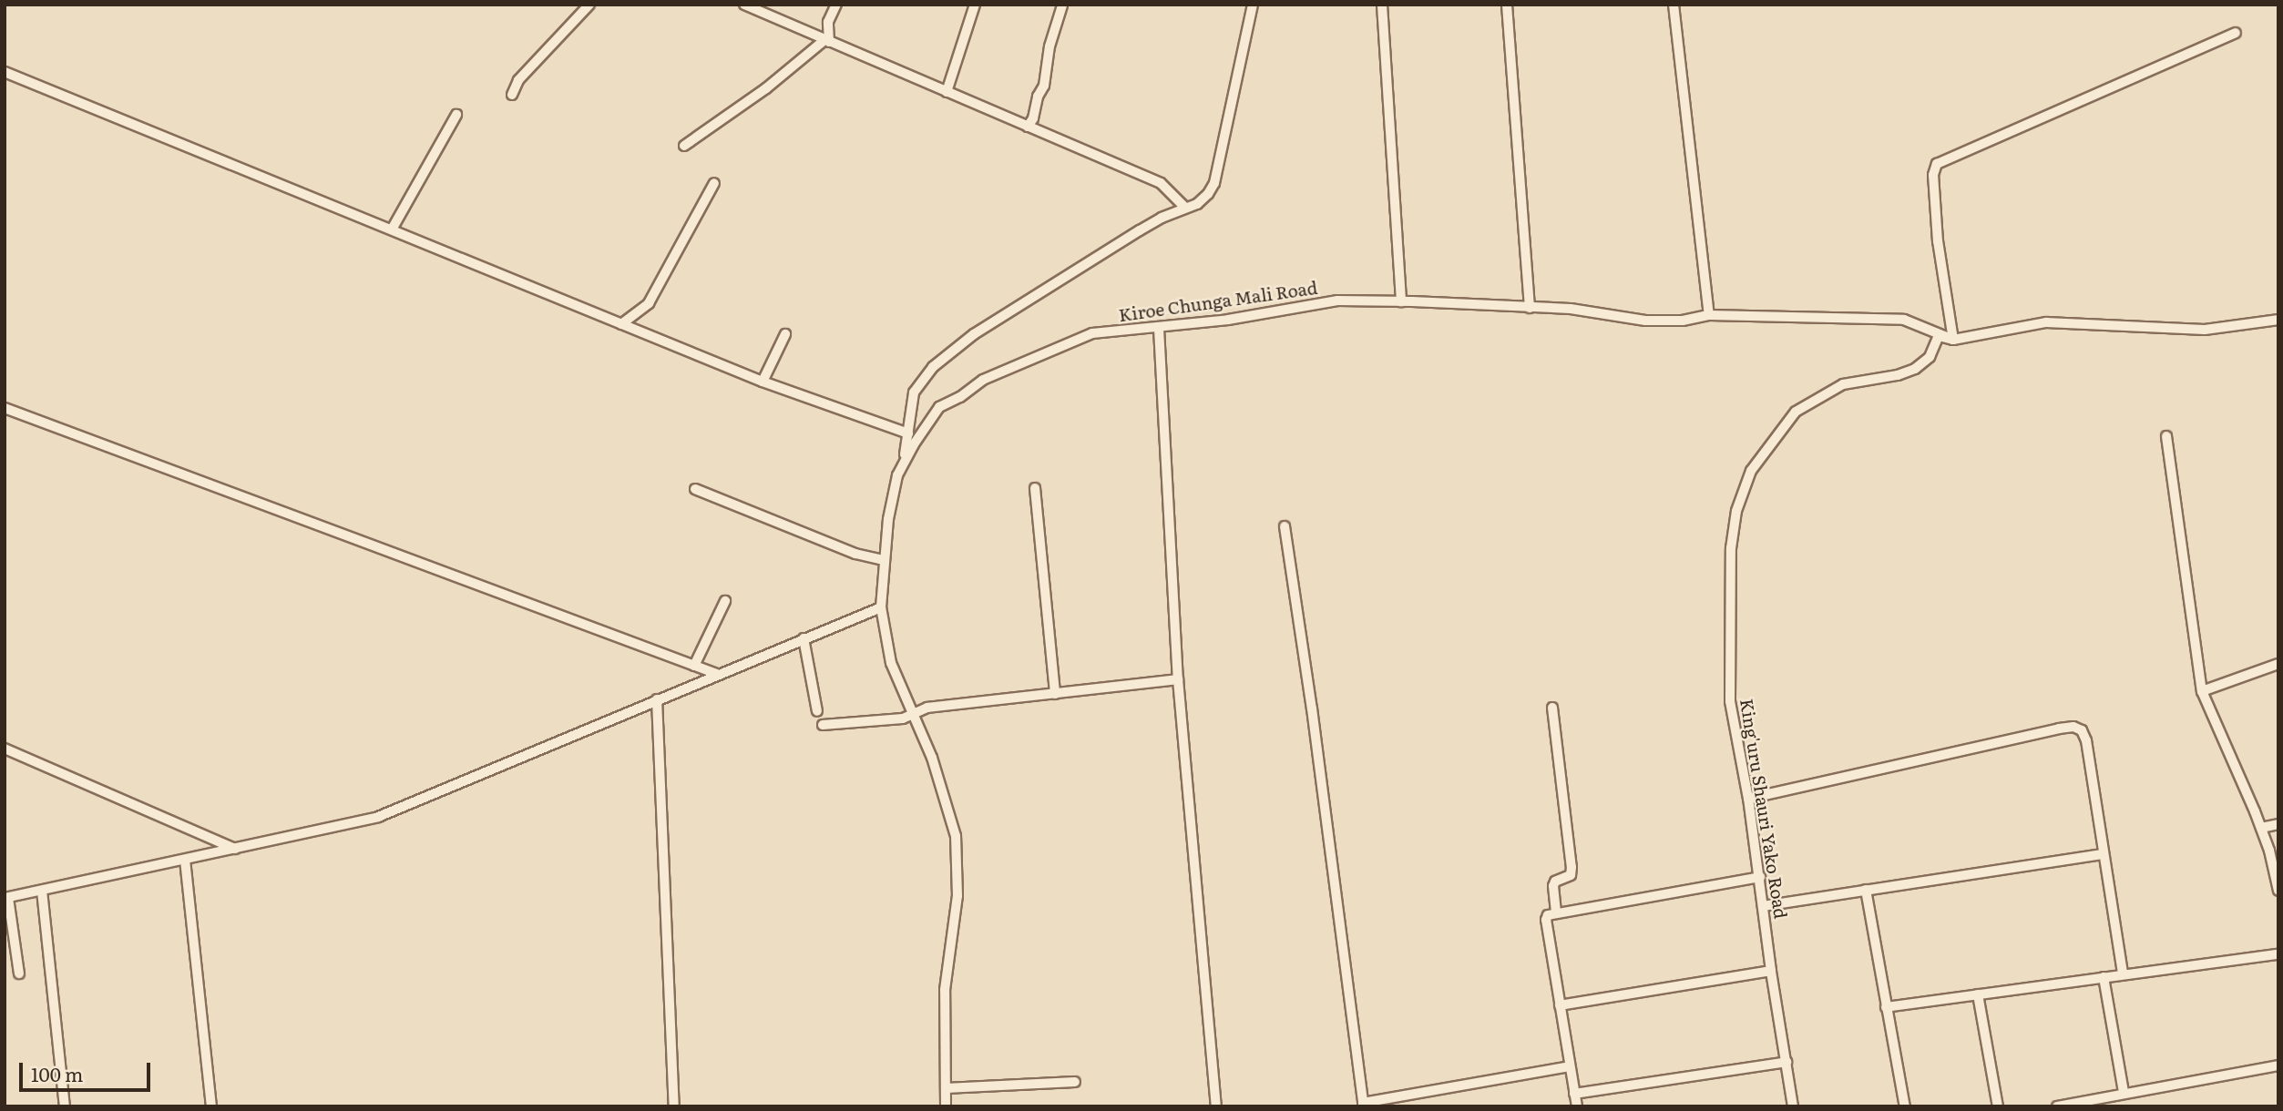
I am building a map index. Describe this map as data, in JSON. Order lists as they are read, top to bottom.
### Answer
{
  "streets": {
    "street": ["Kiroe Chunga Mali Road", "King'uru Shauri Yako Road"]
  },
  "crossings": [
    ["Kiroe Chunga Mali Road", "King'uru Shauri Yako Road"]
  ],
  "scale_bar": "100 m"
}
